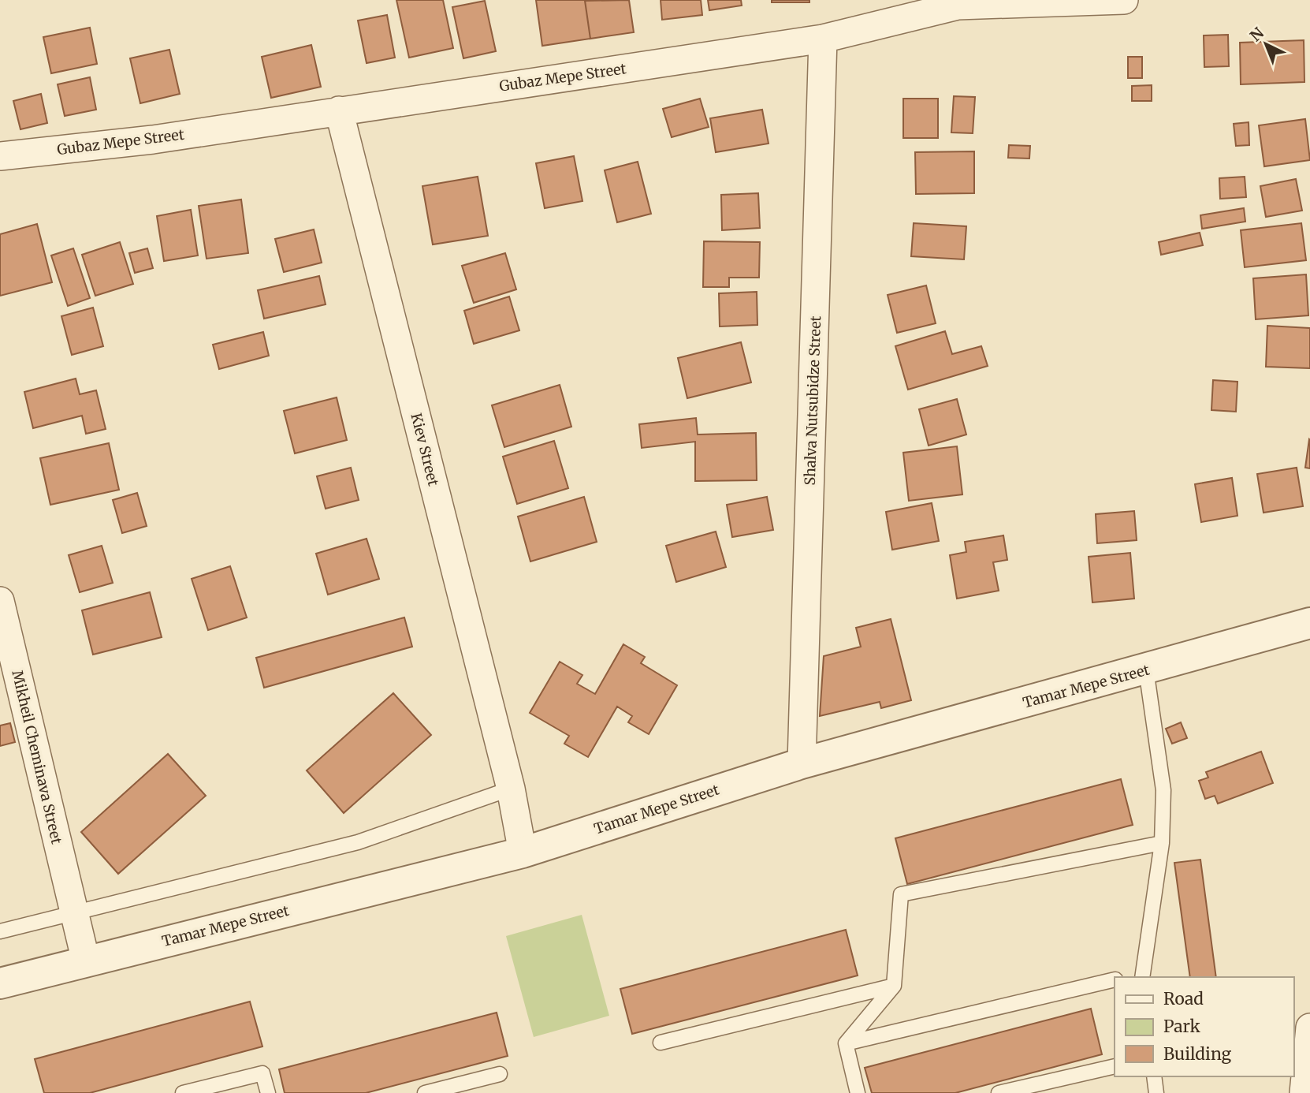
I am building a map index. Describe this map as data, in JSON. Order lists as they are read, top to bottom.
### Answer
{
  "streets": {
    "street": [
      "Gubaz Mepe Street",
      "Shalva Nutsubidze Street",
      "Kiev Street",
      "Tamar Mepe Street",
      "Mikheil Cheminava Street"
    ]
  },
  "crossings": [
    ["Gubaz Mepe Street", "Shalva Nutsubidze Street"],
    ["Gubaz Mepe Street", "Kiev Street"],
    ["Shalva Nutsubidze Street", "Tamar Mepe Street"],
    ["Kiev Street", "Tamar Mepe Street"],
    ["Tamar Mepe Street", "Mikheil Cheminava Street"]
  ],
  "legend": ["Road", "Park", "Building"],
  "north": "top left"
}
